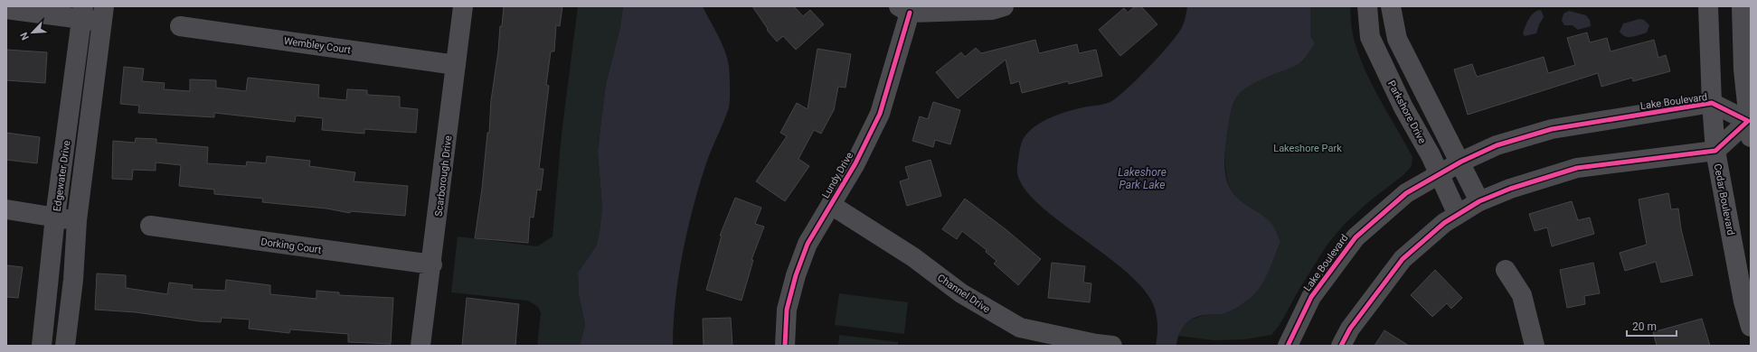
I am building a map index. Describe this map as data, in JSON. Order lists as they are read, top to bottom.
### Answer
{
  "streets": {
    "main road": ["Cedar Boulevard"],
    "street": [
      "Wembley Court",
      "Lake Boulevard",
      "Parkshore Drive",
      "Lundy Drive",
      "Edgewater Drive",
      "Scarborough Drive",
      "Dorking Court",
      "Channel Drive"
    ]
  },
  "crossings": [
    ["Wembley Court", "Scarborough Drive"],
    ["Lake Boulevard", "Parkshore Drive"],
    ["Lake Boulevard", "Cedar Boulevard"],
    ["Lundy Drive", "Channel Drive"],
    ["Scarborough Drive", "Dorking Court"]
  ],
  "water": ["Lakeshore Park Lake"],
  "parks": ["Lakeshore Park"],
  "scale_bar": "20 m",
  "north": "bottom left"
}
